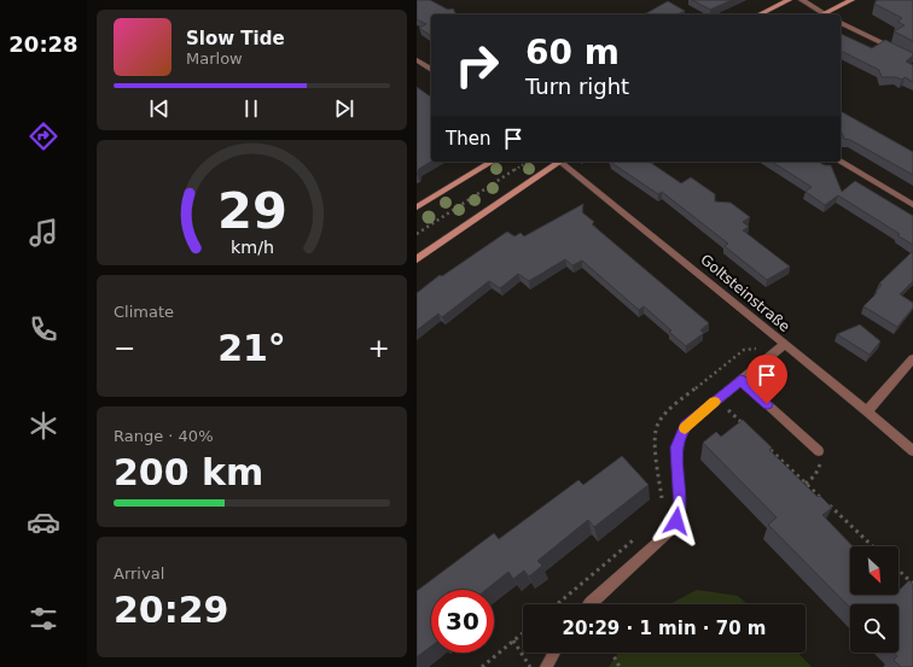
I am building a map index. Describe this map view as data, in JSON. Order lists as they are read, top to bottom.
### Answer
{
  "streets": {
    "street": ["Goltsteinstraße"]
  },
  "north": "bottom right",
  "page": {
    "tabs": "20:28",
    "turn": ["60 m", "Turn right"],
    "song": ["Slow Tide", "Marlow"],
    "then": "Then",
    "tile": [
      "Climate",
      ["Range · 40%", "200 km"],
      ["Arrival", "20:29"]
    ],
    "heat": ["−", "21°", "+"],
    "limit": "30",
    "trip": "20:29 · 1 min · 70 m",
    "gauge": ["29", "km/h"]
  }
}
